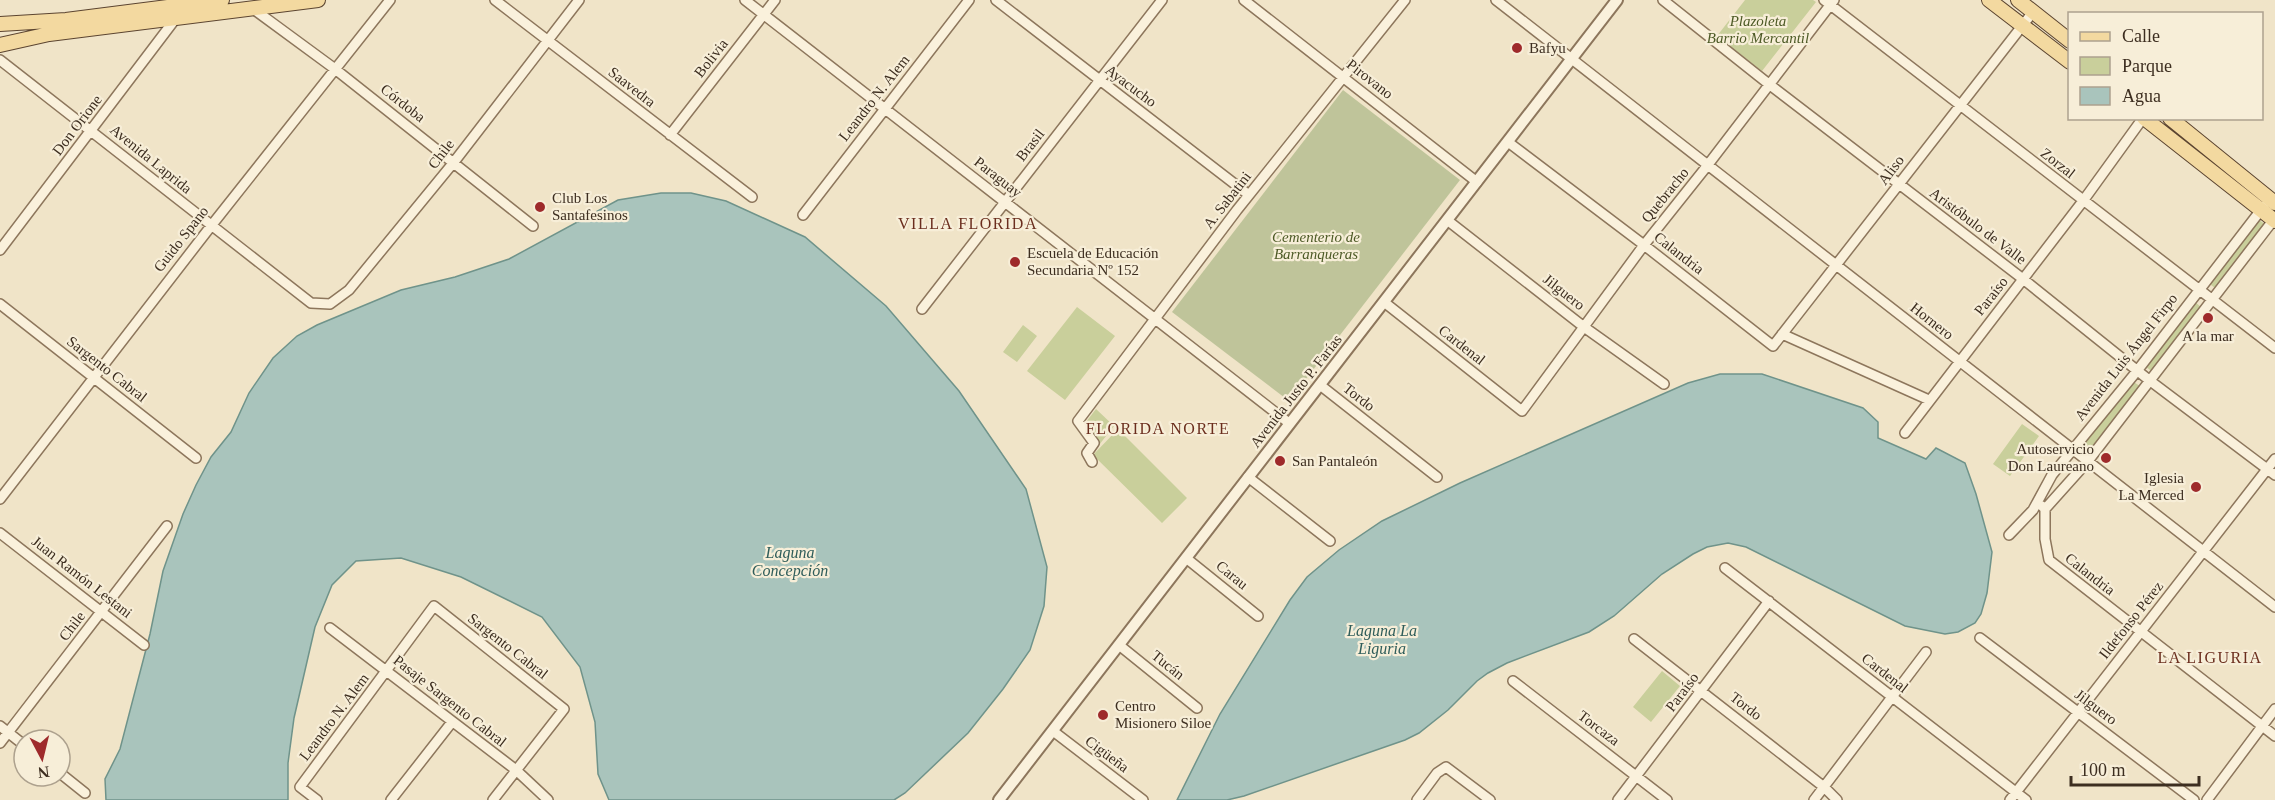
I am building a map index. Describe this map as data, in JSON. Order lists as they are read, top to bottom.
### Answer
{
  "streets": {
    "street": [
      "Bolivia",
      "Pirovano",
      "Ayacucho",
      "Saavedra",
      "Leandro N. Alem",
      "Córdoba",
      "Don Orione",
      "Brasil",
      "Chile",
      "Avenida Laprida",
      "Zorzal",
      "Aliso",
      "Paraguay",
      "Quebracho",
      "A. Sabatini",
      "Aristóbulo de Valle",
      "Guido Spano",
      "Calandria",
      "Jilguero",
      "Paraíso",
      "Hornero",
      "Cardenal",
      "Avenida Luis Ángel Firpo",
      "Sargento Cabral",
      "Avenida Justo P. Farías",
      "Tordo",
      "Carau",
      "Juan Ramón Lestani",
      "Ildefonso Pérez",
      "Tucán",
      "Pasaje Sargento Cabral",
      "Torcaza",
      "Cigüeña"
    ]
  },
  "crossings": [
    ["Bolivia", "Saavedra"],
    ["Bolivia", "Paraguay"],
    ["Pirovano", "A. Sabatini"],
    ["Pirovano", "Avenida Justo P. Farías"],
    ["Ayacucho", "Brasil"],
    ["Ayacucho", "A. Sabatini"],
    ["Saavedra", "Chile"],
    ["Leandro N. Alem", "Paraguay"],
    ["Leandro N. Alem", "Sargento Cabral"],
    ["Leandro N. Alem", "Pasaje Sargento Cabral"],
    ["Córdoba", "Chile"],
    ["Córdoba", "Guido Spano"],
    ["Don Orione", "Avenida Laprida"],
    ["Brasil", "Paraguay"],
    ["Chile", "Avenida Laprida"],
    ["Chile", "Juan Ramón Lestani"],
    ["Avenida Laprida", "Guido Spano"],
    ["Zorzal", "Aliso"],
    ["Zorzal", "Quebracho"],
    ["Zorzal", "Paraíso"],
    ["Zorzal", "Avenida Luis Ángel Firpo"],
    ["Aliso", "Aristóbulo de Valle"],
    ["Aliso", "Calandria"],
    ["Aliso", "Hornero"],
    ["Paraguay", "A. Sabatini"],
    ["Paraguay", "Avenida Justo P. Farías"],
    ["Quebracho", "Aristóbulo de Valle"],
    ["Quebracho", "Calandria"],
    ["Quebracho", "Jilguero"],
    ["Quebracho", "Hornero"],
    ["Quebracho", "Cardenal"],
    ["Aristóbulo de Valle", "Paraíso"],
    ["Aristóbulo de Valle", "Avenida Luis Ángel Firpo"],
    ["Aristóbulo de Valle", "Ildefonso Pérez"],
    ["Guido Spano", "Sargento Cabral"],
    ["Calandria", "Avenida Luis Ángel Firpo"],
    ["Calandria", "Avenida Justo P. Farías"],
    ["Calandria", "Ildefonso Pérez"],
    ["Jilguero", "Avenida Justo P. Farías"],
    ["Jilguero", "Ildefonso Pérez"],
    ["Paraíso", "Hornero"],
    ["Paraíso", "Cardenal"],
    ["Paraíso", "Tordo"],
    ["Paraíso", "Torcaza"],
    ["Hornero", "Avenida Luis Ángel Firpo"],
    ["Hornero", "Avenida Justo P. Farías"],
    ["Hornero", "Ildefonso Pérez"],
    ["Cardenal", "Avenida Justo P. Farías"],
    ["Cardenal", "Ildefonso Pérez"],
    ["Sargento Cabral", "Pasaje Sargento Cabral"],
    ["Avenida Justo P. Farías", "Tordo"],
    ["Avenida Justo P. Farías", "Carau"],
    ["Avenida Justo P. Farías", "Tucán"],
    ["Avenida Justo P. Farías", "Cigüeña"]
  ],
  "districts": ["VILLA FLORIDA", "FLORIDA NORTE", "LA LIGURIA"],
  "water": ["Laguna Concepción", "Laguna La Liguria"],
  "parks": ["Plazoleta Barrio Mercantil", "Cementerio de Barranqueras"],
  "places": [
    "Bafyu",
    "Club Los Santafesinos",
    "Escuela de Educación Secundaria Nº 152",
    "A la mar",
    "Autoservicio Don Laureano",
    "San Pantaleón",
    "Iglesia La Merced",
    "Centro Misionero Siloe"
  ],
  "legend": ["Calle", "Parque", "Agua"],
  "scale_bar": "100 m",
  "north": "bottom"
}
